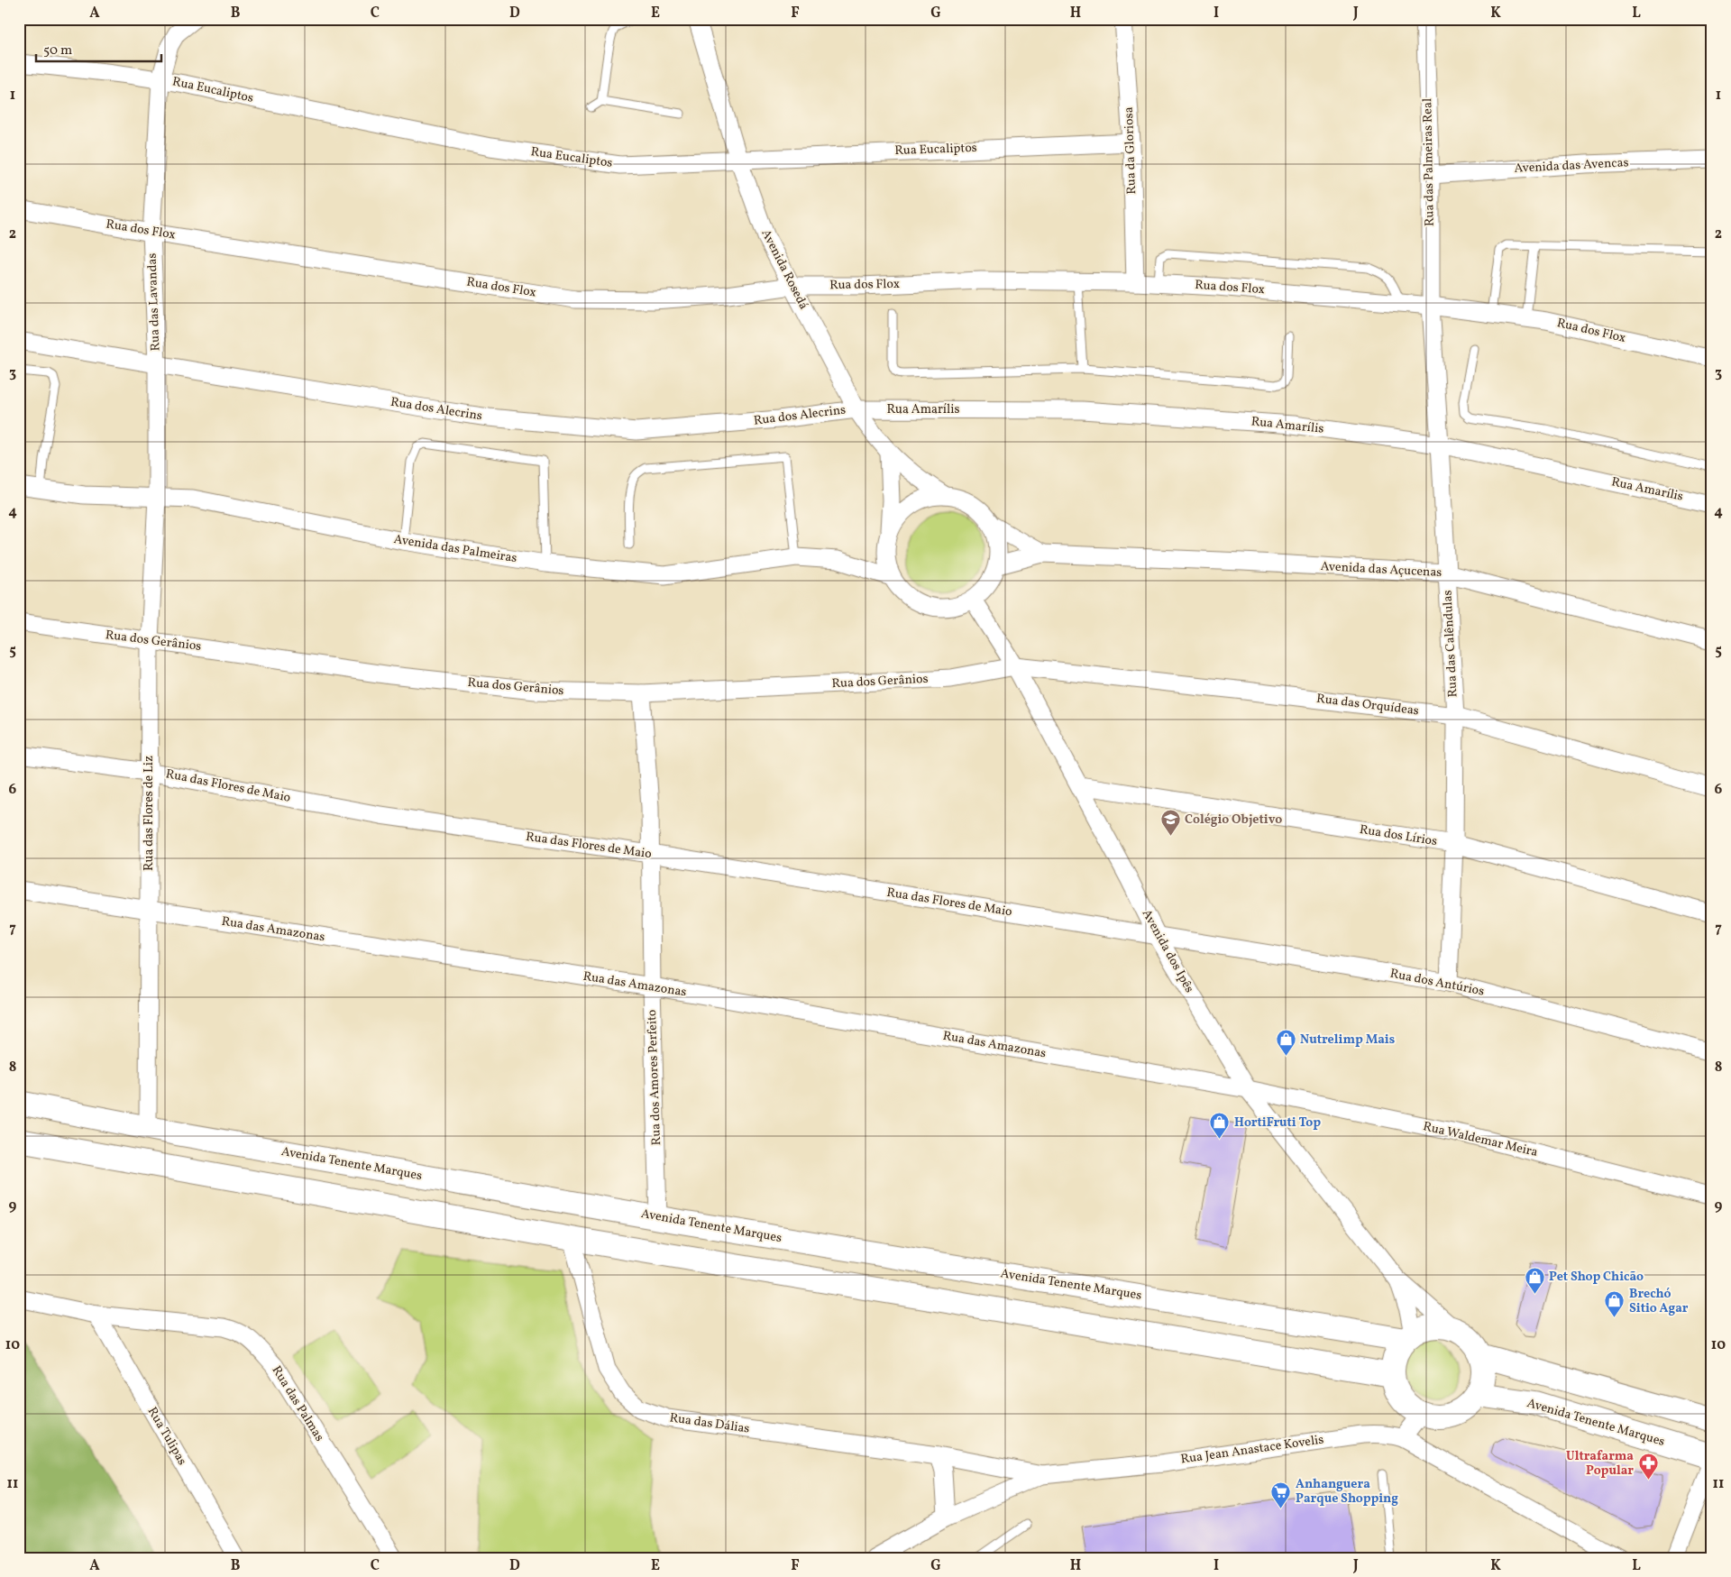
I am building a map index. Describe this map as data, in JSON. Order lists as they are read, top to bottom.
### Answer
{
  "streets": {
    "main road": ["Avenida Tenente Marques"],
    "street": [
      "Rua Eucaliptos",
      "Rua da Gloriosa",
      "Rua das Palmeiras Real",
      "Avenida das Avencas",
      "Rua dos Flox",
      "Avenida Rosedá",
      "Rua das Lavandas",
      "Rua dos Alecrins",
      "Rua Amarílis",
      "Avenida das Palmeiras",
      "Avenida das Açucenas",
      "Rua dos Gerânios",
      "Rua das Calêndulas",
      "Rua das Orquídeas",
      "Rua das Flores de Maio",
      "Rua das Flores de Liz",
      "Rua dos Lírios",
      "Rua das Amazonas",
      "Avenida dos Ipês",
      "Rua dos Antúrios",
      "Rua dos Amores Perfeito",
      "Rua Waldemar Meira",
      "Rua das Palmas",
      "Rua das Dálias",
      "Rua Tulipas",
      "Rua Jean Anastace Kovelis"
    ]
  },
  "crossings": [
    ["Rua Eucaliptos", "Rua da Gloriosa"],
    ["Rua Eucaliptos", "Avenida Rosedá"],
    ["Rua Eucaliptos", "Rua das Lavandas"],
    ["Rua da Gloriosa", "Rua dos Flox"],
    ["Rua das Palmeiras Real", "Avenida das Avencas"],
    ["Rua das Palmeiras Real", "Rua dos Flox"],
    ["Rua das Palmeiras Real", "Rua das Calêndulas"],
    ["Rua dos Flox", "Avenida Rosedá"],
    ["Rua dos Flox", "Rua das Lavandas"],
    ["Rua dos Flox", "Rua das Calêndulas"],
    ["Avenida Rosedá", "Rua dos Alecrins"],
    ["Avenida Rosedá", "Rua Amarílis"],
    ["Avenida Rosedá", "Avenida das Palmeiras"],
    ["Avenida Rosedá", "Avenida das Açucenas"],
    ["Avenida Rosedá", "Avenida dos Ipês"],
    ["Rua das Lavandas", "Rua dos Alecrins"],
    ["Rua das Lavandas", "Avenida das Palmeiras"],
    ["Rua das Lavandas", "Rua das Flores de Liz"],
    ["Rua dos Alecrins", "Rua Amarílis"],
    ["Rua Amarílis", "Rua das Calêndulas"],
    ["Avenida das Palmeiras", "Avenida das Açucenas"],
    ["Avenida das Palmeiras", "Rua das Flores de Liz"],
    ["Avenida das Palmeiras", "Avenida dos Ipês"],
    ["Avenida das Açucenas", "Rua das Calêndulas"],
    ["Avenida das Açucenas", "Avenida dos Ipês"],
    ["Rua dos Gerânios", "Rua das Orquídeas"],
    ["Rua dos Gerânios", "Rua das Flores de Liz"],
    ["Rua dos Gerânios", "Avenida dos Ipês"],
    ["Rua dos Gerânios", "Rua dos Amores Perfeito"],
    ["Rua das Calêndulas", "Rua das Orquídeas"],
    ["Rua das Calêndulas", "Rua dos Lírios"],
    ["Rua das Calêndulas", "Rua dos Antúrios"],
    ["Rua das Orquídeas", "Avenida dos Ipês"],
    ["Rua das Flores de Maio", "Rua das Flores de Liz"],
    ["Rua das Flores de Maio", "Avenida dos Ipês"],
    ["Rua das Flores de Maio", "Rua dos Antúrios"],
    ["Rua das Flores de Maio", "Rua dos Amores Perfeito"],
    ["Rua das Flores de Liz", "Rua das Amazonas"],
    ["Rua das Flores de Liz", "Avenida Tenente Marques"],
    ["Rua dos Lírios", "Avenida dos Ipês"],
    ["Rua das Amazonas", "Avenida dos Ipês"],
    ["Rua das Amazonas", "Rua dos Amores Perfeito"],
    ["Rua das Amazonas", "Rua Waldemar Meira"],
    ["Avenida dos Ipês", "Rua dos Antúrios"],
    ["Avenida dos Ipês", "Rua Waldemar Meira"],
    ["Avenida dos Ipês", "Avenida Tenente Marques"],
    ["Rua dos Amores Perfeito", "Avenida Tenente Marques"],
    ["Rua das Palmas", "Rua Tulipas"],
    ["Rua das Dálias", "Rua Jean Anastace Kovelis"]
  ],
  "places": {
    "school or university": ["Colégio Objetivo"],
    "shop": [
      "Nutrelimp Mais",
      "HortiFruti Top",
      "Pet Shop Chicão",
      "Brechó Sitio Agar"
    ],
    "pharmacy": ["Ultrafarma Popular"],
    "supermarket": ["Anhanguera Parque Shopping"]
  },
  "scale_bar": "50 m",
  "grid": {
    "columns": [
      "A",
      "B",
      "C",
      "D",
      "E",
      "F",
      "G",
      "H",
      "I",
      "J",
      "K",
      "L"
    ],
    "rows": [
      "1",
      "2",
      "3",
      "4",
      "5",
      "6",
      "7",
      "8",
      "9",
      "10",
      "11"
    ]
  }
}
